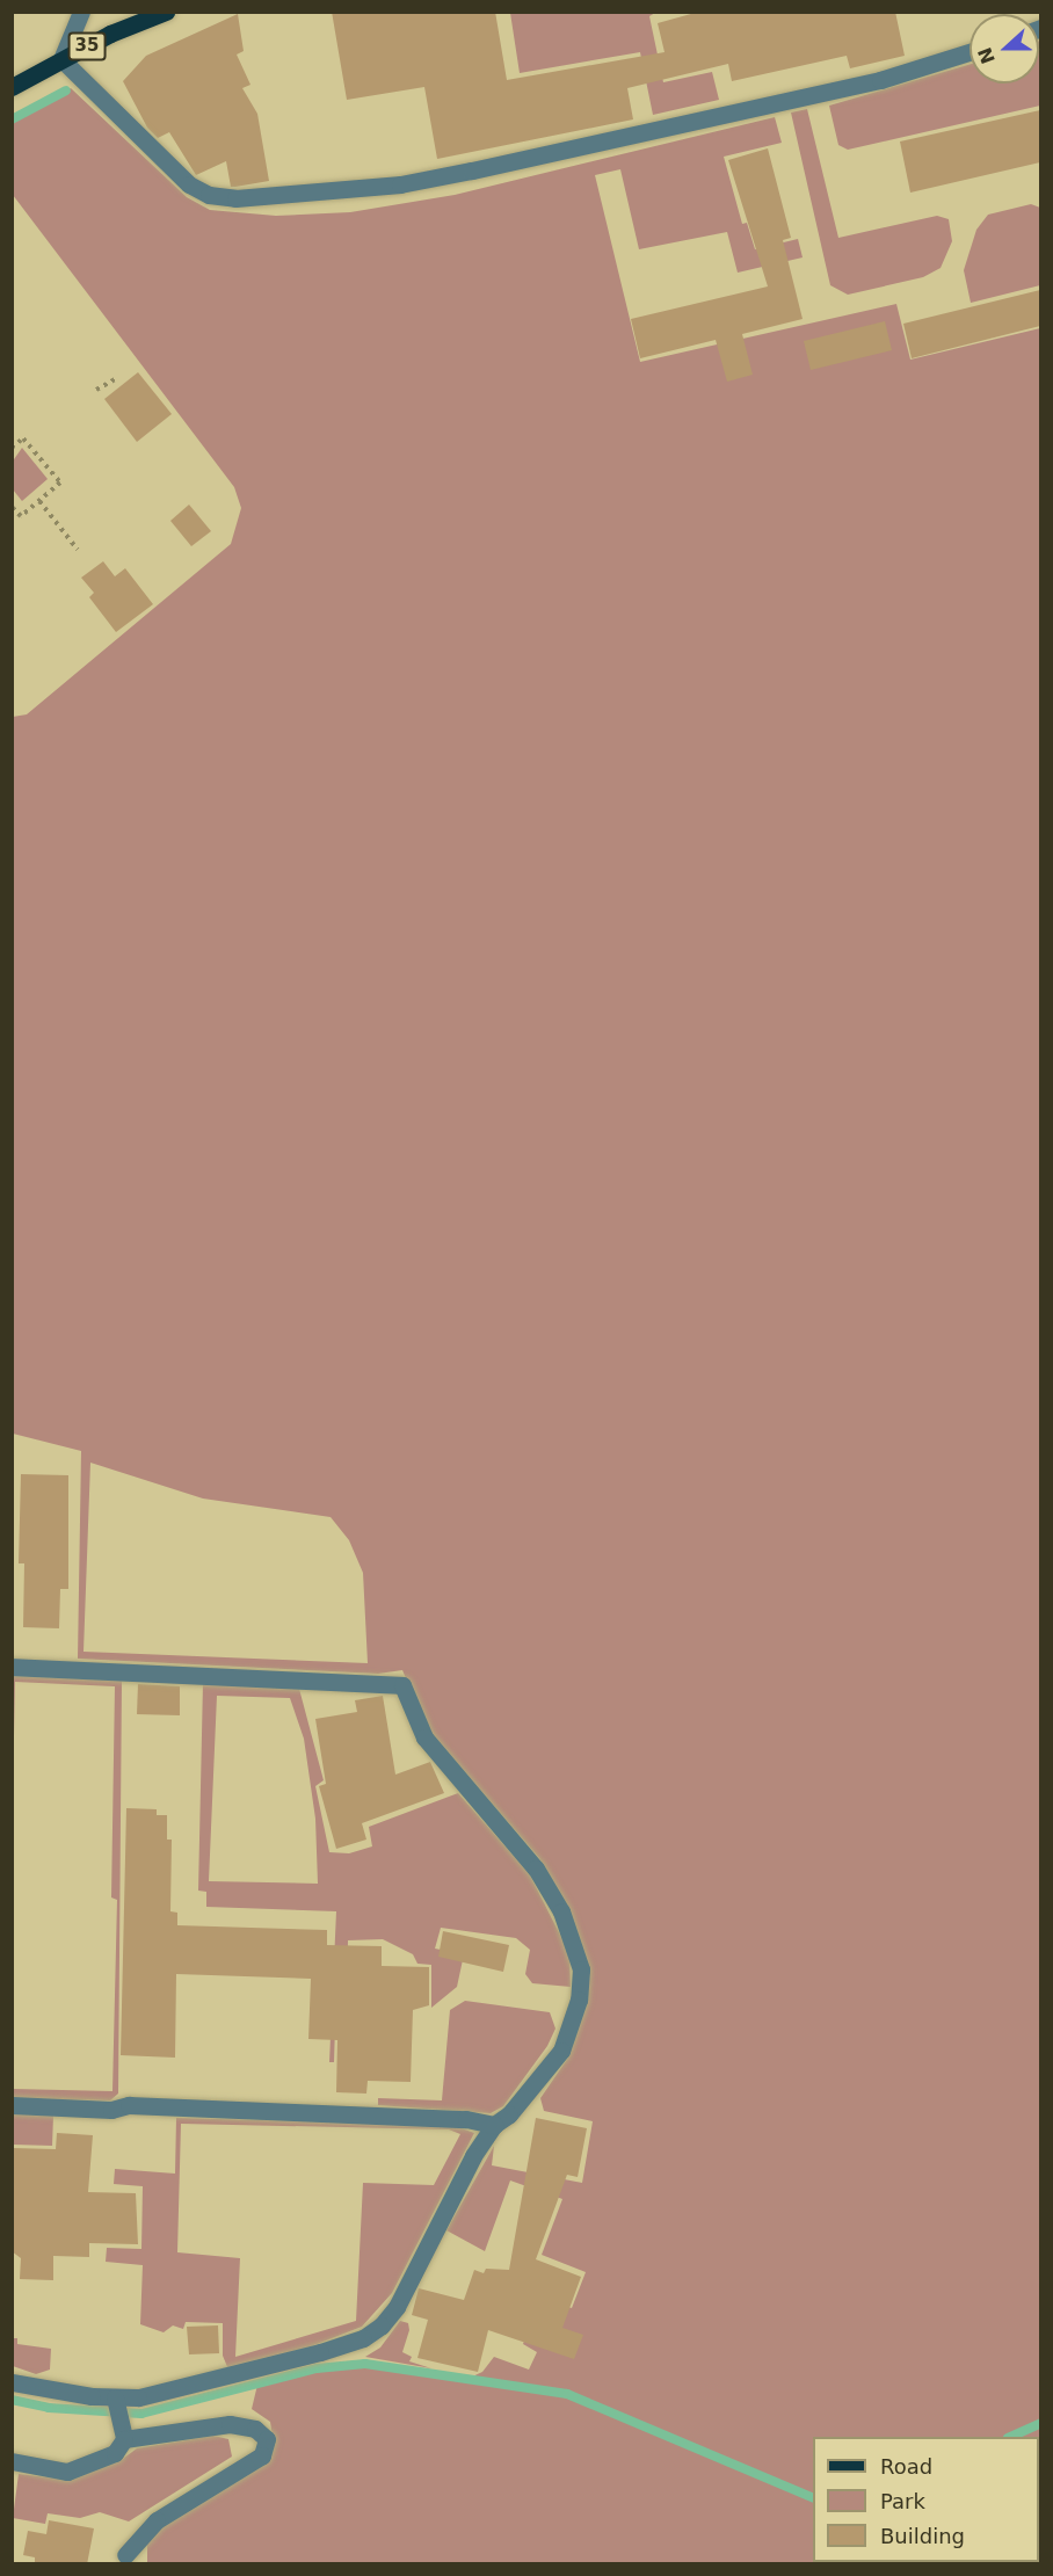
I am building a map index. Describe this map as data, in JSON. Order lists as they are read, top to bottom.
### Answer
{
  "streets": {
    "main road": ["35"]
  },
  "legend": ["Road", "Park", "Building"],
  "north": "left"
}
